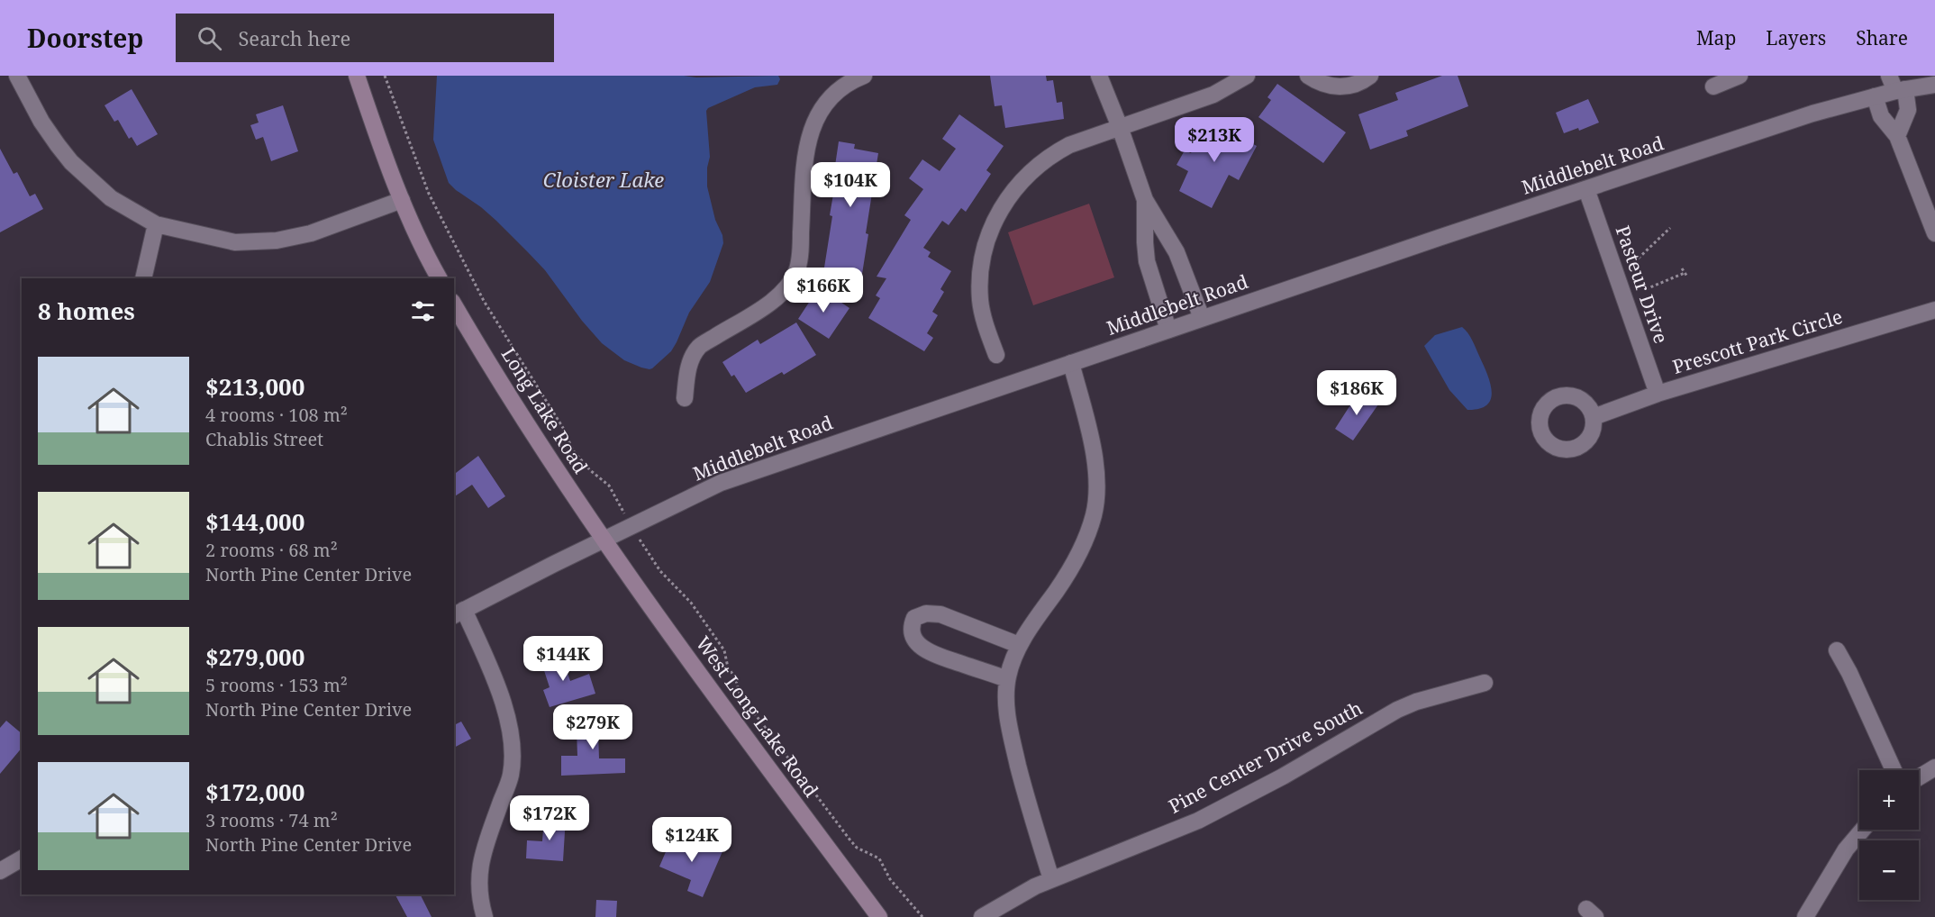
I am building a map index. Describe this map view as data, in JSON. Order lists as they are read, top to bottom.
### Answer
{
  "streets": {
    "main road": ["Long Lake Road", "West Long Lake Road"],
    "street": [
      "Middlebelt Road",
      "Pasteur Drive",
      "Prescott Park Circle",
      "Pine Center Drive South"
    ]
  },
  "crossings": [
    ["Middlebelt Road", "Pasteur Drive"],
    ["Middlebelt Road", "Long Lake Road"],
    ["Middlebelt Road", "West Long Lake Road"],
    ["Pasteur Drive", "Prescott Park Circle"],
    ["Long Lake Road", "West Long Lake Road"]
  ],
  "water": ["Cloister Lake"],
  "page": {
    "header": "Doorstep",
    "search": "Search here",
    "nav": ["Map", "Layers", "Share"],
    "price": [
      "$213K",
      "$104K",
      "$166K",
      "$186K",
      "$144K",
      "$279K",
      "$172K",
      "$124K"
    ],
    "heading": "8 homes",
    "list": [
      {
        "name": "$213,000",
        "note": "4 rooms · 108 m² · Chablis Street"
      },
      {
        "name": "$144,000",
        "note": "2 rooms · 68 m² · North Pine Center Drive"
      },
      {
        "name": "$279,000",
        "note": "5 rooms · 153 m² · North Pine Center Drive"
      },
      {
        "name": "$172,000",
        "note": "3 rooms · 74 m² · North Pine Center Drive"
      }
    ],
    "map_buttons": ["+", "−"]
  }
}
